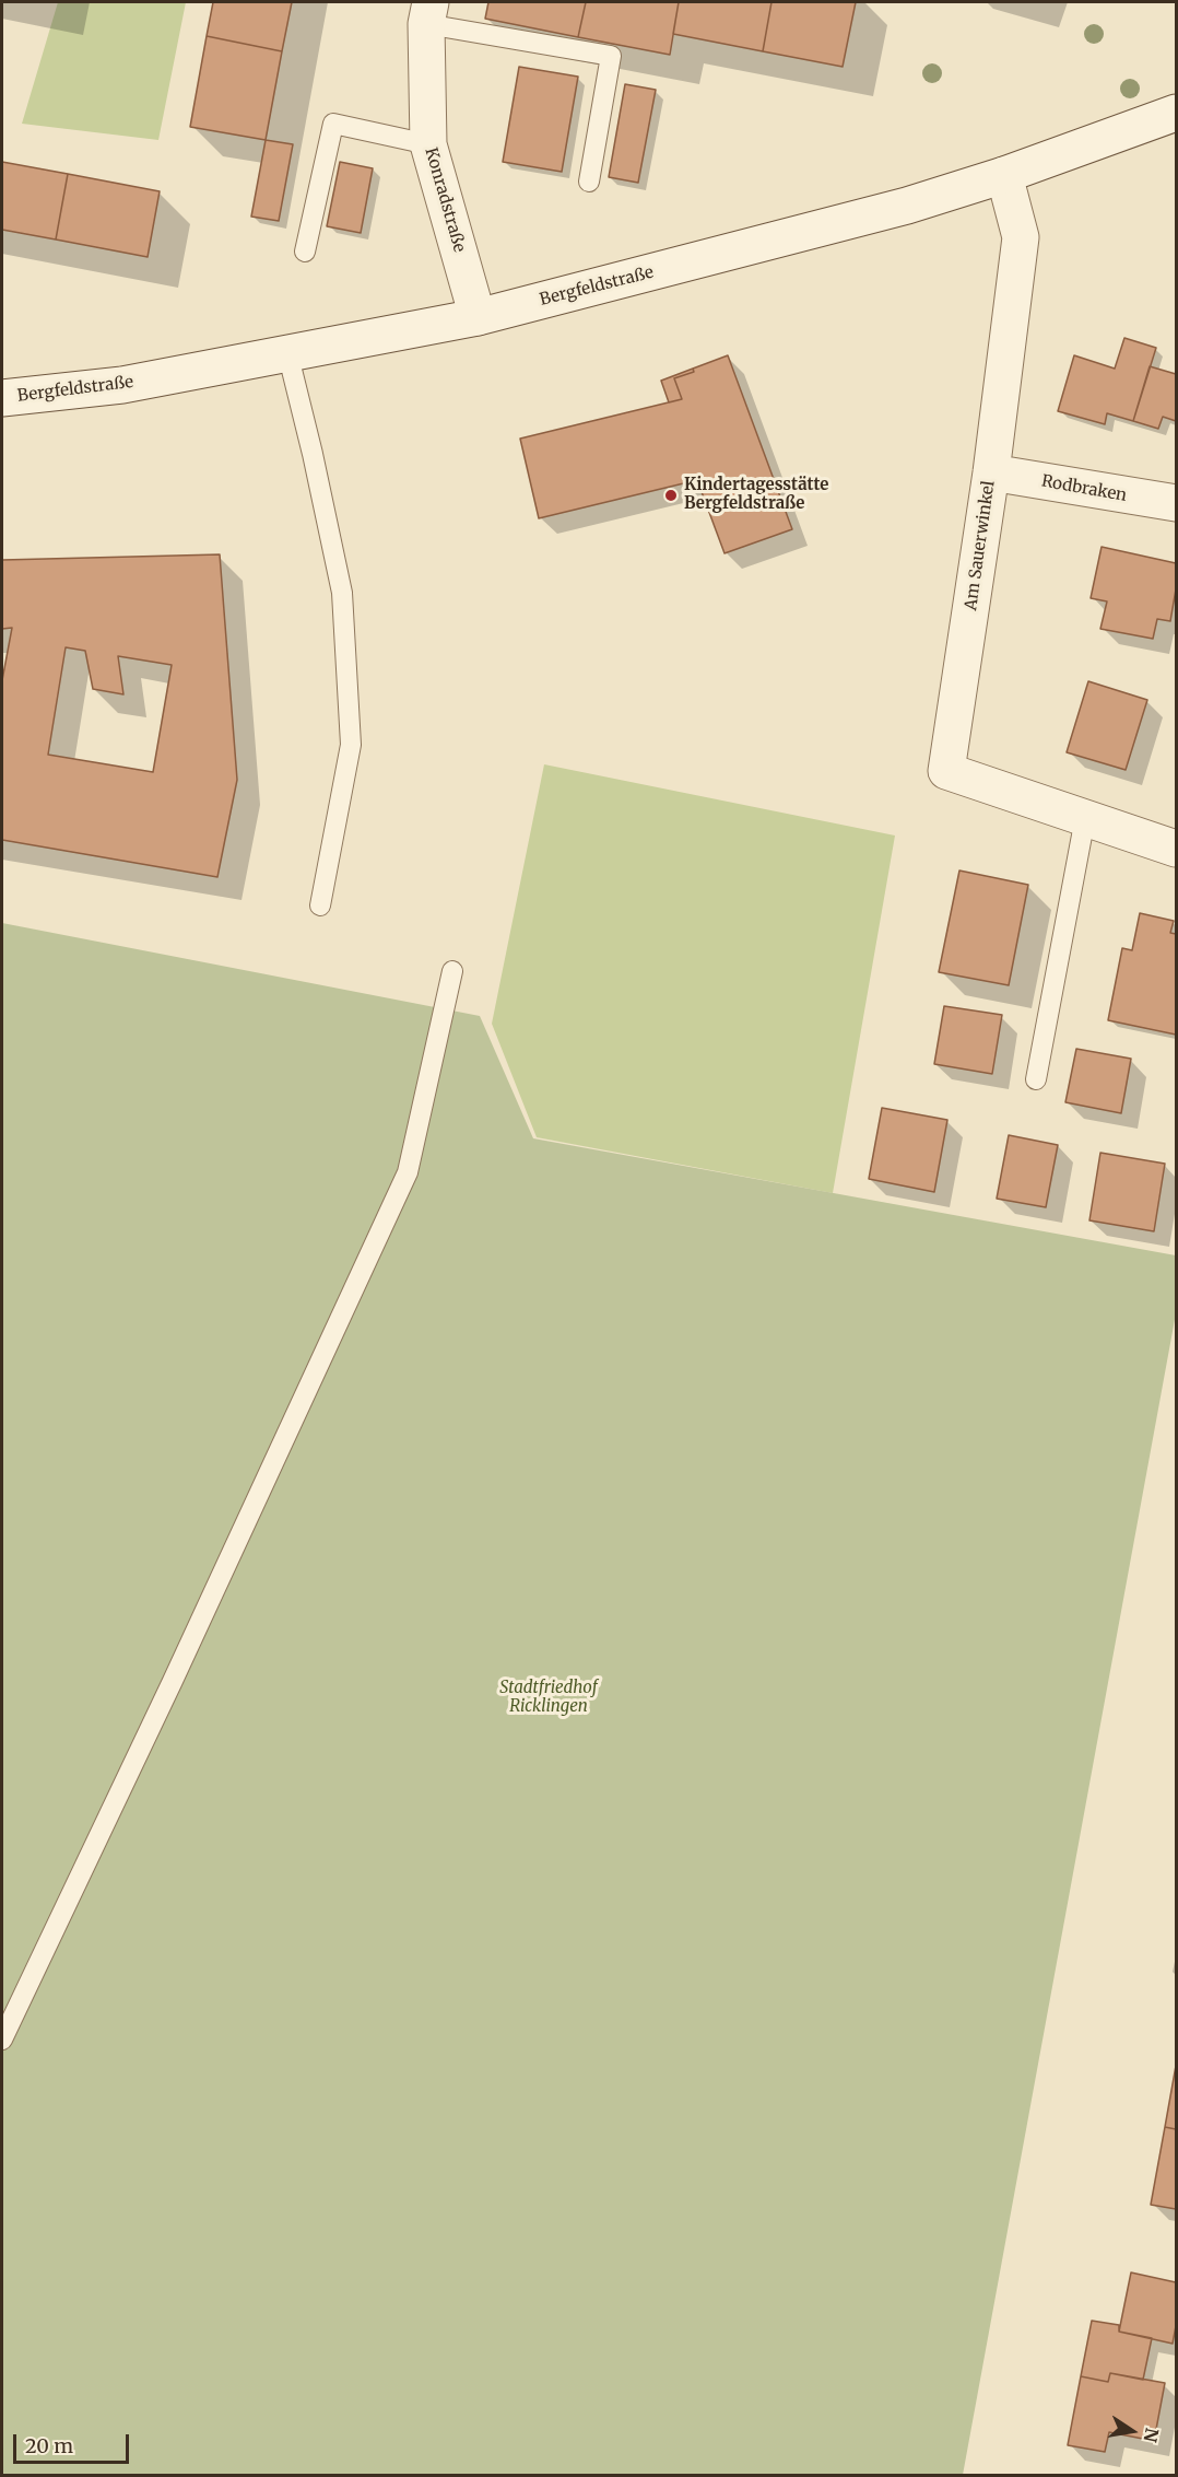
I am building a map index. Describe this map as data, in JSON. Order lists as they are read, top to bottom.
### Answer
{
  "streets": {
    "street": [
      "Konradstraße",
      "Bergfeldstraße",
      "Rodbraken",
      "Am Sauerwinkel"
    ]
  },
  "crossings": [
    ["Konradstraße", "Bergfeldstraße"],
    ["Bergfeldstraße", "Am Sauerwinkel"],
    ["Rodbraken", "Am Sauerwinkel"]
  ],
  "parks": ["Stadtfriedhof Ricklingen"],
  "places": ["Kindertagesstätte Bergfeldstraße"],
  "scale_bar": "20 m",
  "north": "right"
}
